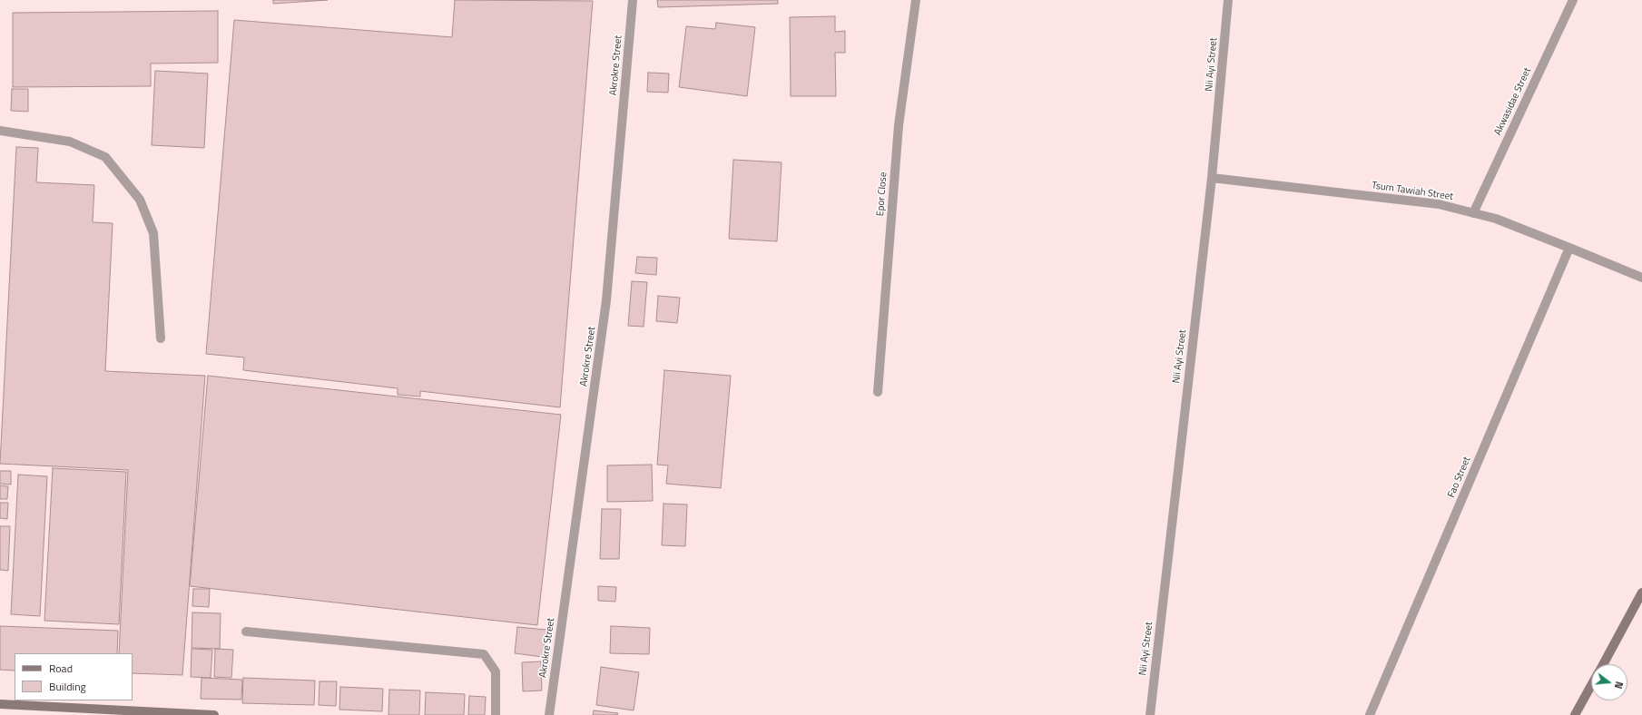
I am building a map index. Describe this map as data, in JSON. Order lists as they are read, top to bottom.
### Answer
{
  "streets": {
    "street": [
      "Nii Ayi Street",
      "Akrokre Street",
      "Akwasidae Street",
      "Tsum Tawiah Street",
      "Epor Close",
      "Fao Street"
    ]
  },
  "crossings": [
    ["Nii Ayi Street", "Tsum Tawiah Street"],
    ["Akwasidae Street", "Tsum Tawiah Street"],
    ["Tsum Tawiah Street", "Fao Street"]
  ],
  "legend": ["Road", "Building"],
  "north": "right"
}
